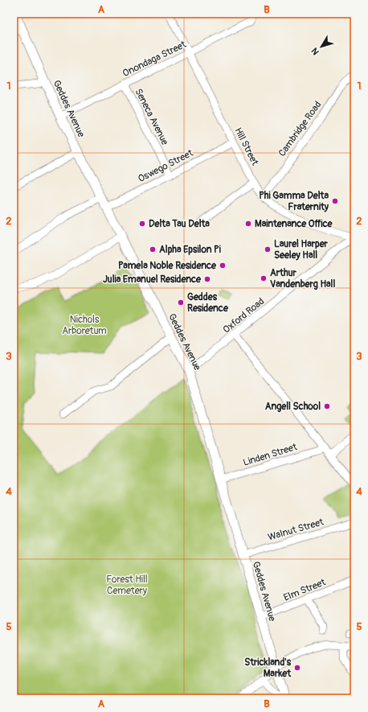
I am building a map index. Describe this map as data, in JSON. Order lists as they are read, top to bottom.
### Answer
{
  "streets": {
    "main road": ["Geddes Avenue"],
    "street": [
      "Onondaga Street",
      "Seneca Avenue",
      "Cambridge Road",
      "Hill Street",
      "Oswego Street",
      "Oxford Road",
      "Linden Street",
      "Walnut Street",
      "Elm Street"
    ]
  },
  "crossings": [
    ["Onondaga Street", "Geddes Avenue"],
    ["Onondaga Street", "Seneca Avenue"],
    ["Onondaga Street", "Hill Street"],
    ["Geddes Avenue", "Oswego Street"],
    ["Geddes Avenue", "Oxford Road"],
    ["Geddes Avenue", "Linden Street"],
    ["Geddes Avenue", "Walnut Street"],
    ["Geddes Avenue", "Elm Street"],
    ["Seneca Avenue", "Oswego Street"],
    ["Cambridge Road", "Hill Street"],
    ["Hill Street", "Oswego Street"],
    ["Hill Street", "Oxford Road"]
  ],
  "parks": ["Nichols Arboretum", "Forest Hill Cemetery"],
  "places": [
    "Phi Gamma Delta Fraternity",
    "Delta Tau Delta",
    "Maintenance Office",
    "Alpha Epsilon Pi",
    "Laurel Harper Seeley Hall",
    "Pamela Noble Residence",
    "Arthur Vandenberg Hall",
    "Julia Emanuel Residence",
    "Geddes Residence",
    "Angell School",
    "Strickland's Market"
  ],
  "north": "bottom left",
  "grid": {
    "columns": ["A", "B"],
    "rows": [
      "1",
      "2",
      "3",
      "4",
      "5"
    ]
  }
}
